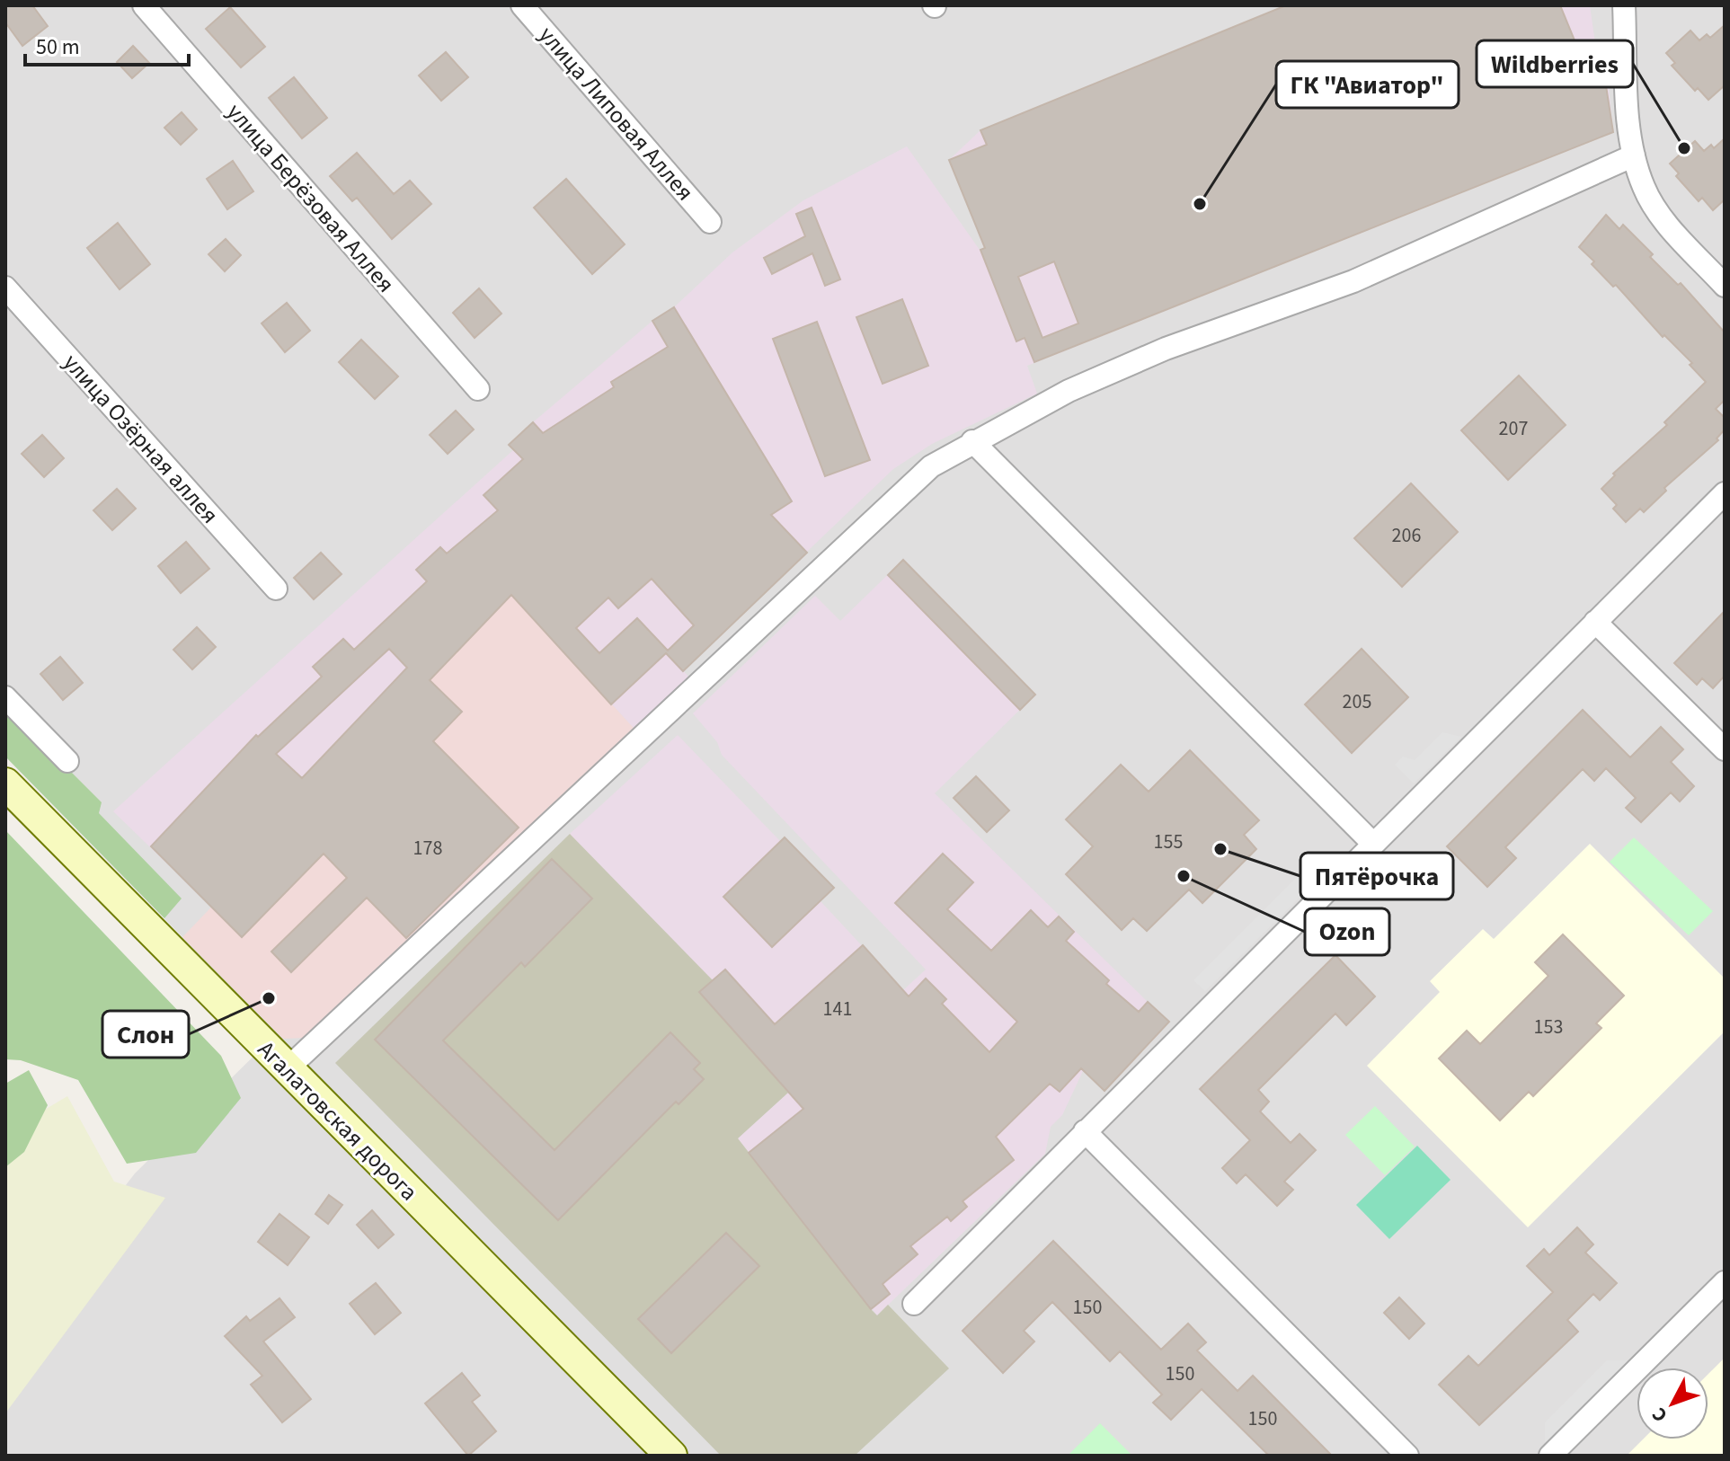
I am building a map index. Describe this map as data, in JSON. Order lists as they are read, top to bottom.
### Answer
{
  "streets": {
    "main road": ["Агалатовская дорога"],
    "street": ["улица Липовая Аллея", "улица Берёзовая Аллея", "улица Озёрная аллея"]
  },
  "places": [
    "Wildberries",
    "ГК \"Авиатор\"",
    "Пятёрочка",
    "Ozon",
    "Слон"
  ],
  "house_numbers": [
    "207",
    "206",
    "205",
    "155",
    "178",
    "141",
    "153",
    "150",
    "150",
    "150"
  ],
  "scale_bar": "50 m",
  "north": "bottom left"
}
